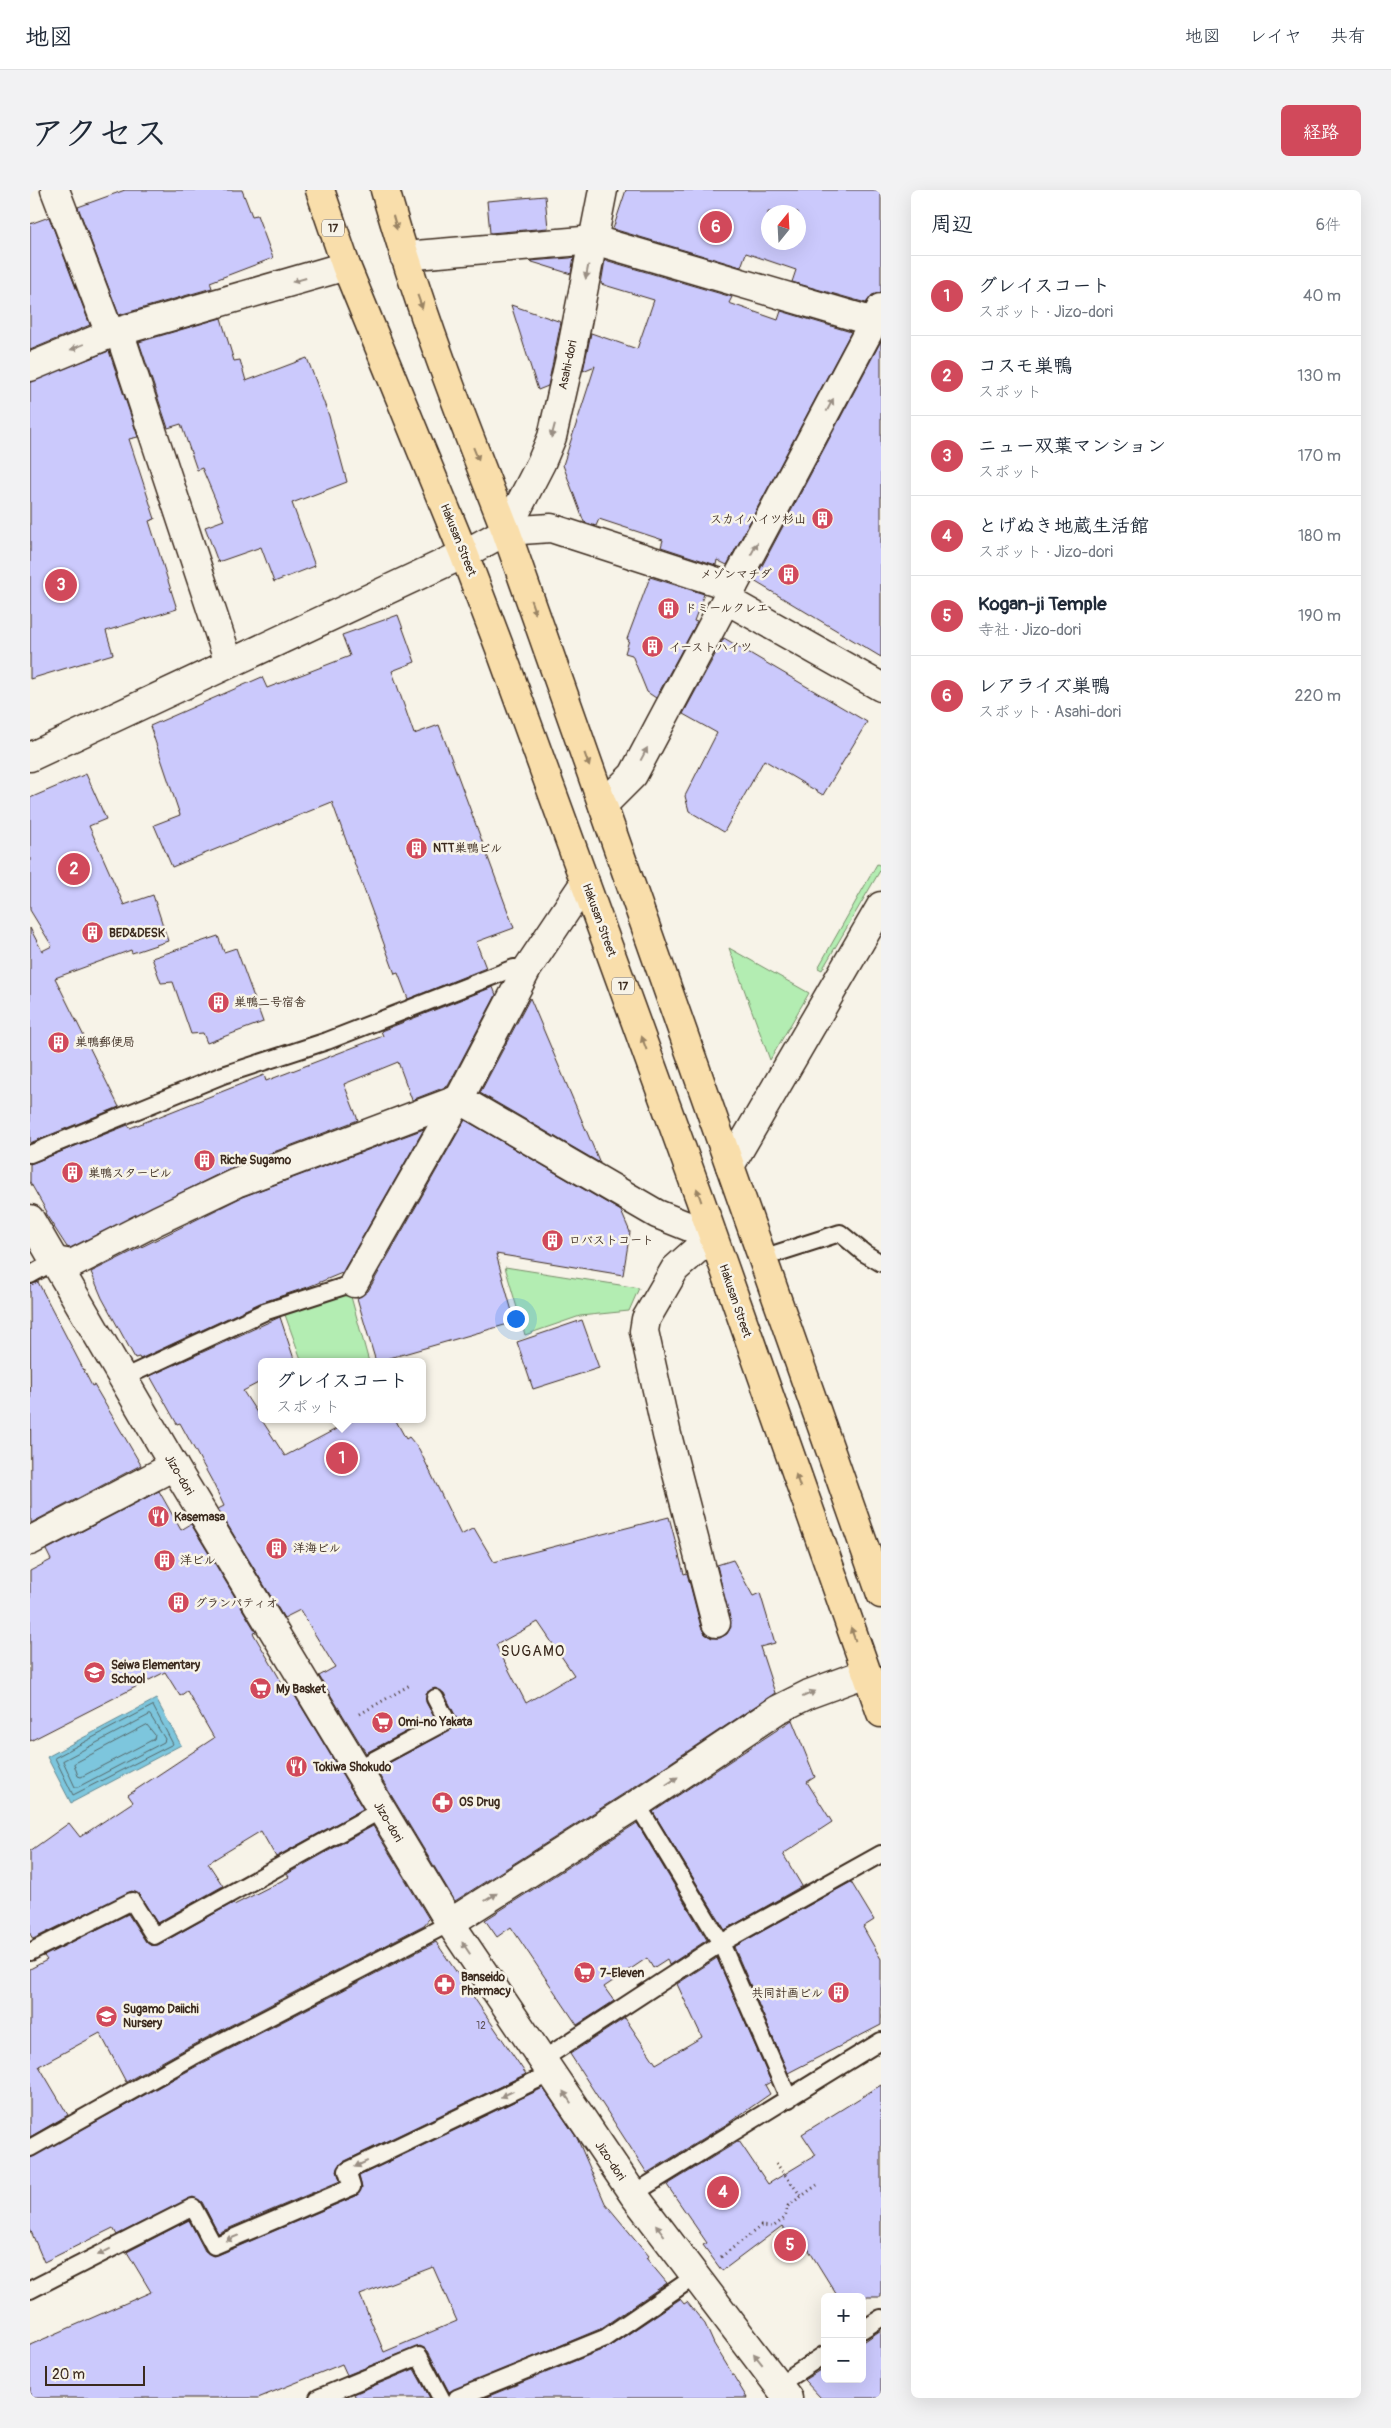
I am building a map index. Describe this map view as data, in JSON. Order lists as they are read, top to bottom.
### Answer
{
  "streets": {
    "highway": ["17", "Hakusan Street"],
    "street": ["Asahi-dori", "Jizo-dori"]
  },
  "one_way": ["Jizo-dori"],
  "districts": ["SUGAMO"],
  "places": {
    "building": [
      "スカイハイツ杉山",
      "メゾンマチダ",
      "ドミールクレエ",
      "イーストハイツ",
      "NTT巣鴨ビル",
      "BED&DESK",
      "巣鴨二号宿舎",
      "巣鴨郵便局",
      "Riche Sugamo",
      "巣鴨スタービル",
      "ロバストコート",
      "洋海ビル",
      "洋ビル",
      "グランパティオ",
      "共同計画ビル"
    ],
    "restaurant": ["Kasemasa", "Tokiwa Shokudo"],
    "school or university": ["Seiwa Elementary School", "Sugamo Daiichi Nursery"],
    "supermarket": ["My Basket", "Omi-no Yakata", "7-Eleven"],
    "pharmacy": ["OS Drug", "Banseido Pharmacy"]
  },
  "house_numbers": ["12"],
  "scale_bar": "20 m",
  "north": "top",
  "page": {
    "header": "地図",
    "nav": ["地図", "レイヤ", "共有"],
    "title": "アクセス",
    "buttons": "経路",
    "heading": ["周辺", "6件"],
    "pins": [
      "6",
      "3",
      "2",
      "1",
      "4",
      "5"
    ],
    "list": [
      {
        "mark": "1",
        "name": "グレイスコート",
        "note": "スポット · Jizo-dori",
        "value": "40 m"
      },
      {
        "mark": "2",
        "name": "コスモ巣鴨",
        "note": "スポット",
        "value": "130 m"
      },
      {
        "mark": "3",
        "name": "ニュー双葉マンション",
        "note": "スポット",
        "value": "170 m"
      },
      {
        "mark": "4",
        "name": "とげぬき地蔵生活館",
        "note": "スポット · Jizo-dori",
        "value": "180 m"
      },
      {
        "mark": "5",
        "name": "Kogan-ji Temple",
        "note": "寺社 · Jizo-dori",
        "value": "190 m"
      },
      {
        "mark": "6",
        "name": "レアライズ巣鴨",
        "note": "スポット · Asahi-dori",
        "value": "220 m"
      }
    ],
    "popup": ["グレイスコート", "スポット"],
    "map_buttons": ["+", "−"],
    "scale": "20 m"
  }
}
